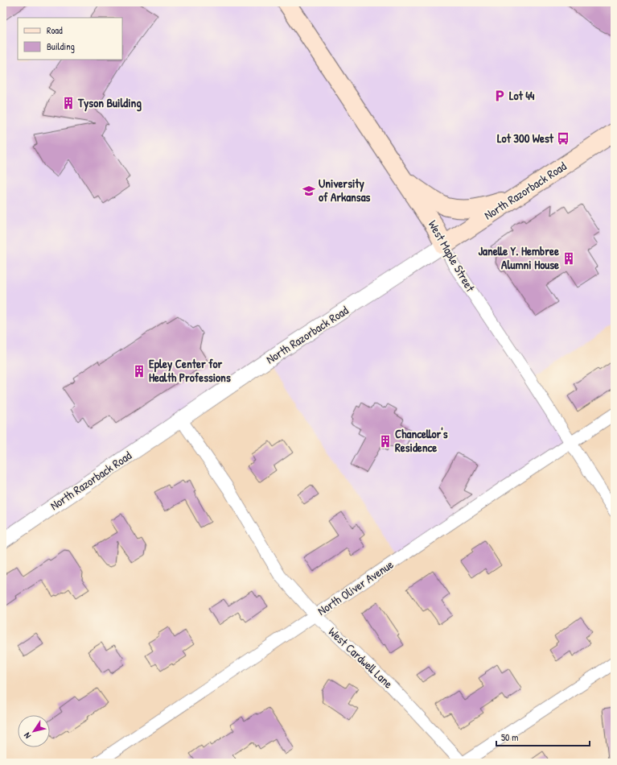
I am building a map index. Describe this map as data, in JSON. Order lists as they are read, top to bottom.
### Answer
{
  "streets": {
    "main road": ["North Razorback Road", "West Maple Street"],
    "street": ["North Oliver Avenue", "West Cardwell Lane"]
  },
  "crossings": [
    ["North Razorback Road", "West Maple Street"],
    ["North Razorback Road", "West Cardwell Lane"],
    ["West Maple Street", "North Oliver Avenue"],
    ["North Oliver Avenue", "West Cardwell Lane"]
  ],
  "places": {
    "parking": ["Lot 44"],
    "building": [
      "Tyson Building",
      "Janelle Y. Hembree Alumni House",
      "Epley Center for Health Professions",
      "Chancellor's Residence"
    ],
    "bus stop": ["Lot 300 West"],
    "school or university": ["University of Arkansas"]
  },
  "legend": ["Road", "Building"],
  "scale_bar": "50 m",
  "north": "bottom left"
}
